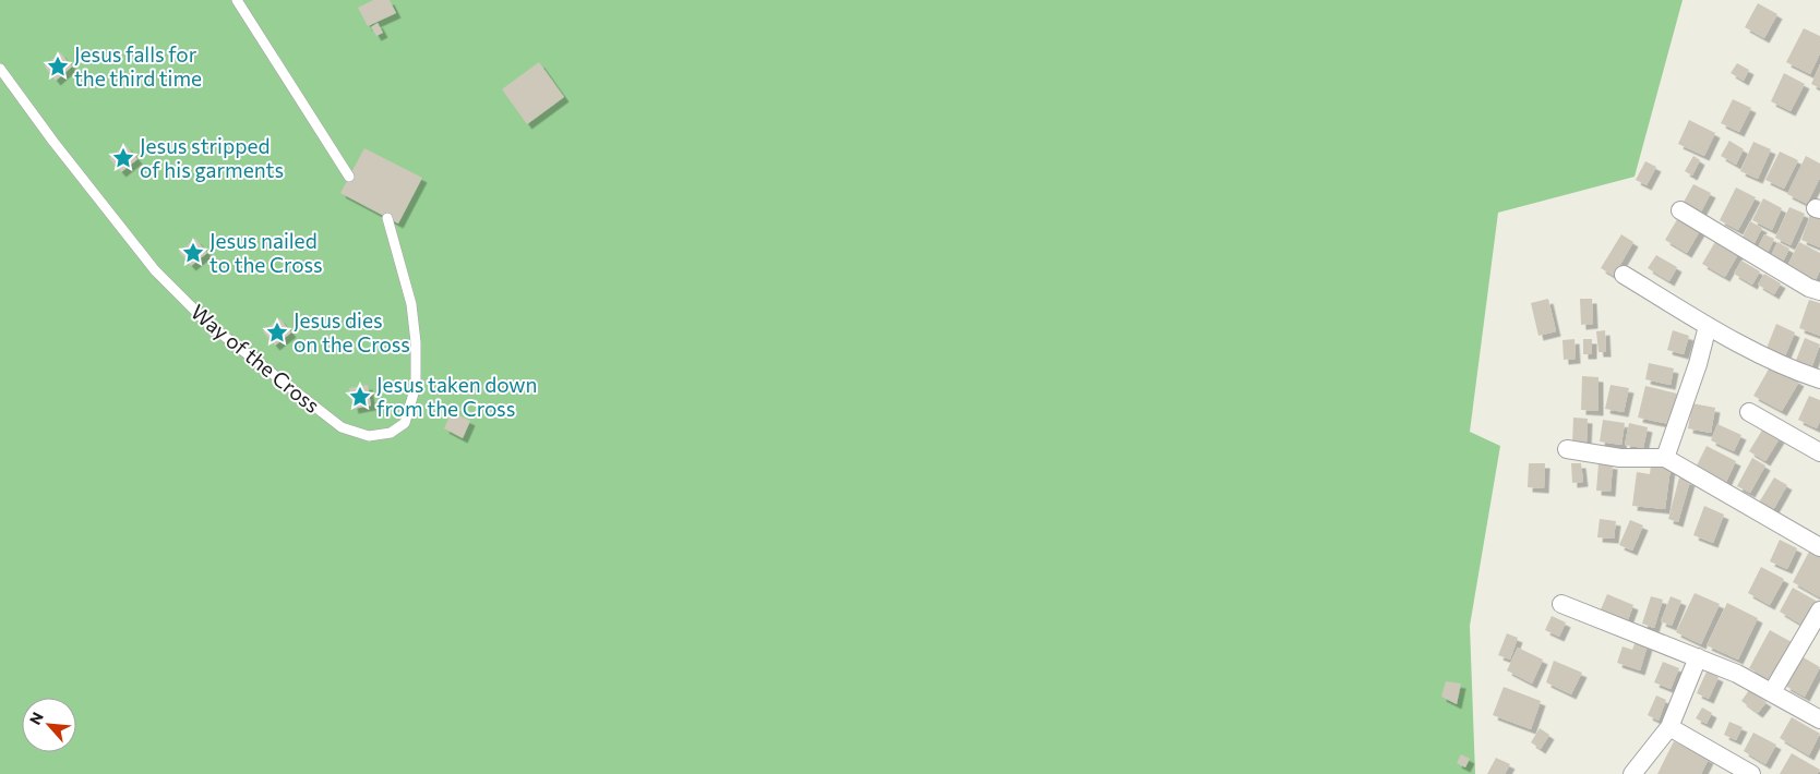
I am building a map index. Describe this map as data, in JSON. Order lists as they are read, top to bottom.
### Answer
{
  "streets": {
    "lane": ["Way of the Cross"]
  },
  "places": {
    "place": [
      "Jesus falls for the third time",
      "Jesus stripped of his garments",
      "Jesus nailed to the Cross",
      "Jesus dies on the Cross",
      "Jesus taken down from the Cross"
    ]
  },
  "north": "top left"
}
